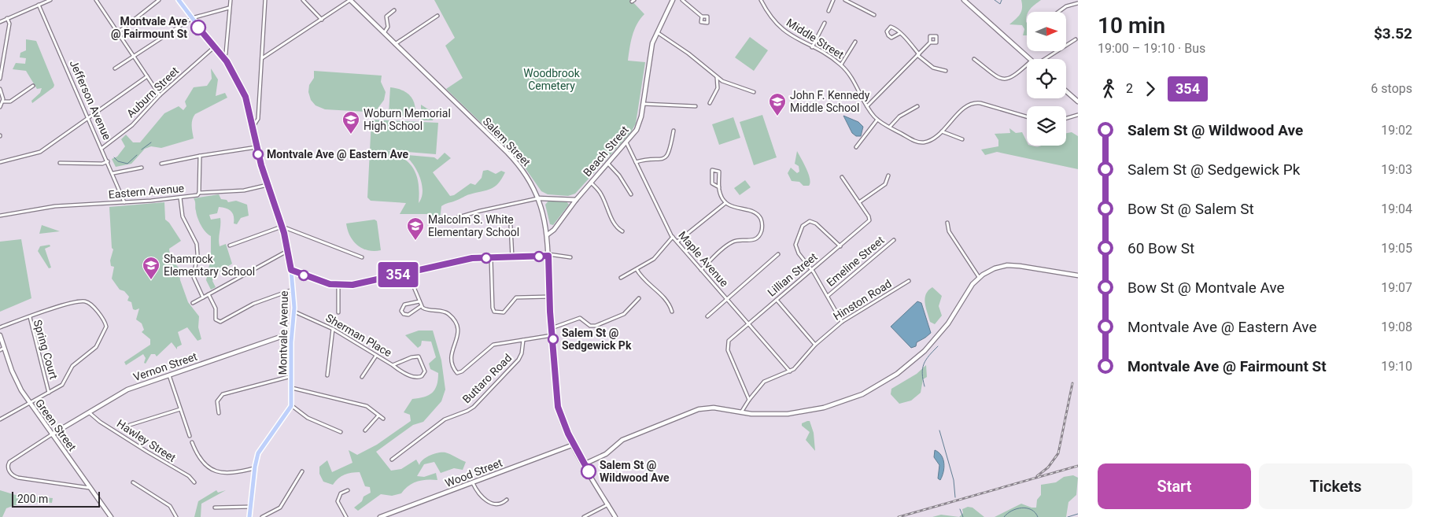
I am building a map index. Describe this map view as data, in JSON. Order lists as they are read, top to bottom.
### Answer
{
  "streets": {
    "main road": ["Montvale Avenue"],
    "street": [
      "Middle Street",
      "Auburn Street",
      "Jefferson Avenue",
      "Salem Street",
      "Beach Street",
      "Eastern Avenue",
      "Maple Avenue",
      "Emeline Street",
      "Lillian Street",
      "Hinston Road",
      "Sherman Place",
      "Spring Court",
      "Vernon Street",
      "Buttaro Road",
      "Green Street",
      "Hawley Street",
      "Wood Street"
    ]
  },
  "crossings": [
    ["Auburn Street", "Jefferson Avenue"],
    ["Auburn Street", "Montvale Avenue"],
    ["Jefferson Avenue", "Eastern Avenue"],
    ["Salem Street", "Beach Street"],
    ["Salem Street", "Wood Street"],
    ["Beach Street", "Maple Avenue"],
    ["Maple Avenue", "Lillian Street"],
    ["Maple Avenue", "Hinston Road"],
    ["Lillian Street", "Hinston Road"],
    ["Montvale Avenue", "Sherman Place"],
    ["Montvale Avenue", "Vernon Street"],
    ["Spring Court", "Green Street"],
    ["Vernon Street", "Green Street"],
    ["Vernon Street", "Hawley Street"]
  ],
  "parks": ["Woodbrook Cemetery"],
  "places": {
    "other": [
      "Montvale Ave @ Fairmount St",
      "Montvale Ave @ Eastern Ave",
      "Salem St @ Sedgewick Pk",
      "Salem St @ Wildwood Ave"
    ],
    "school or university": [
      "John F. Kennedy Middle School",
      "Woburn Memorial High School",
      "Malcolm S. White Elementary School",
      "Shamrock Elementary School"
    ]
  },
  "lines": ["bus line 354"],
  "scale_bar": "200 m",
  "north": "right",
  "page": {
    "on_map": "354",
    "heading": ["10 min", "19:00 – 19:10 · Bus", "$3.52"],
    "legs": ["2", "354", "6 stops"],
    "list": [
      {
        "name": "Salem St @ Wildwood Ave",
        "value": "19:02"
      },
      {
        "name": "Salem St @ Sedgewick Pk",
        "value": "19:03"
      },
      {
        "name": "Bow St @ Salem St",
        "value": "19:04"
      },
      {
        "name": "60 Bow St",
        "value": "19:05"
      },
      {
        "name": "Bow St @ Montvale Ave",
        "value": "19:07"
      },
      {
        "name": "Montvale Ave @ Eastern Ave",
        "value": "19:08"
      },
      {
        "name": "Montvale Ave @ Fairmount St",
        "value": "19:10"
      }
    ],
    "buttons": ["Start", "Tickets"],
    "scale": "200 m"
  }
}
